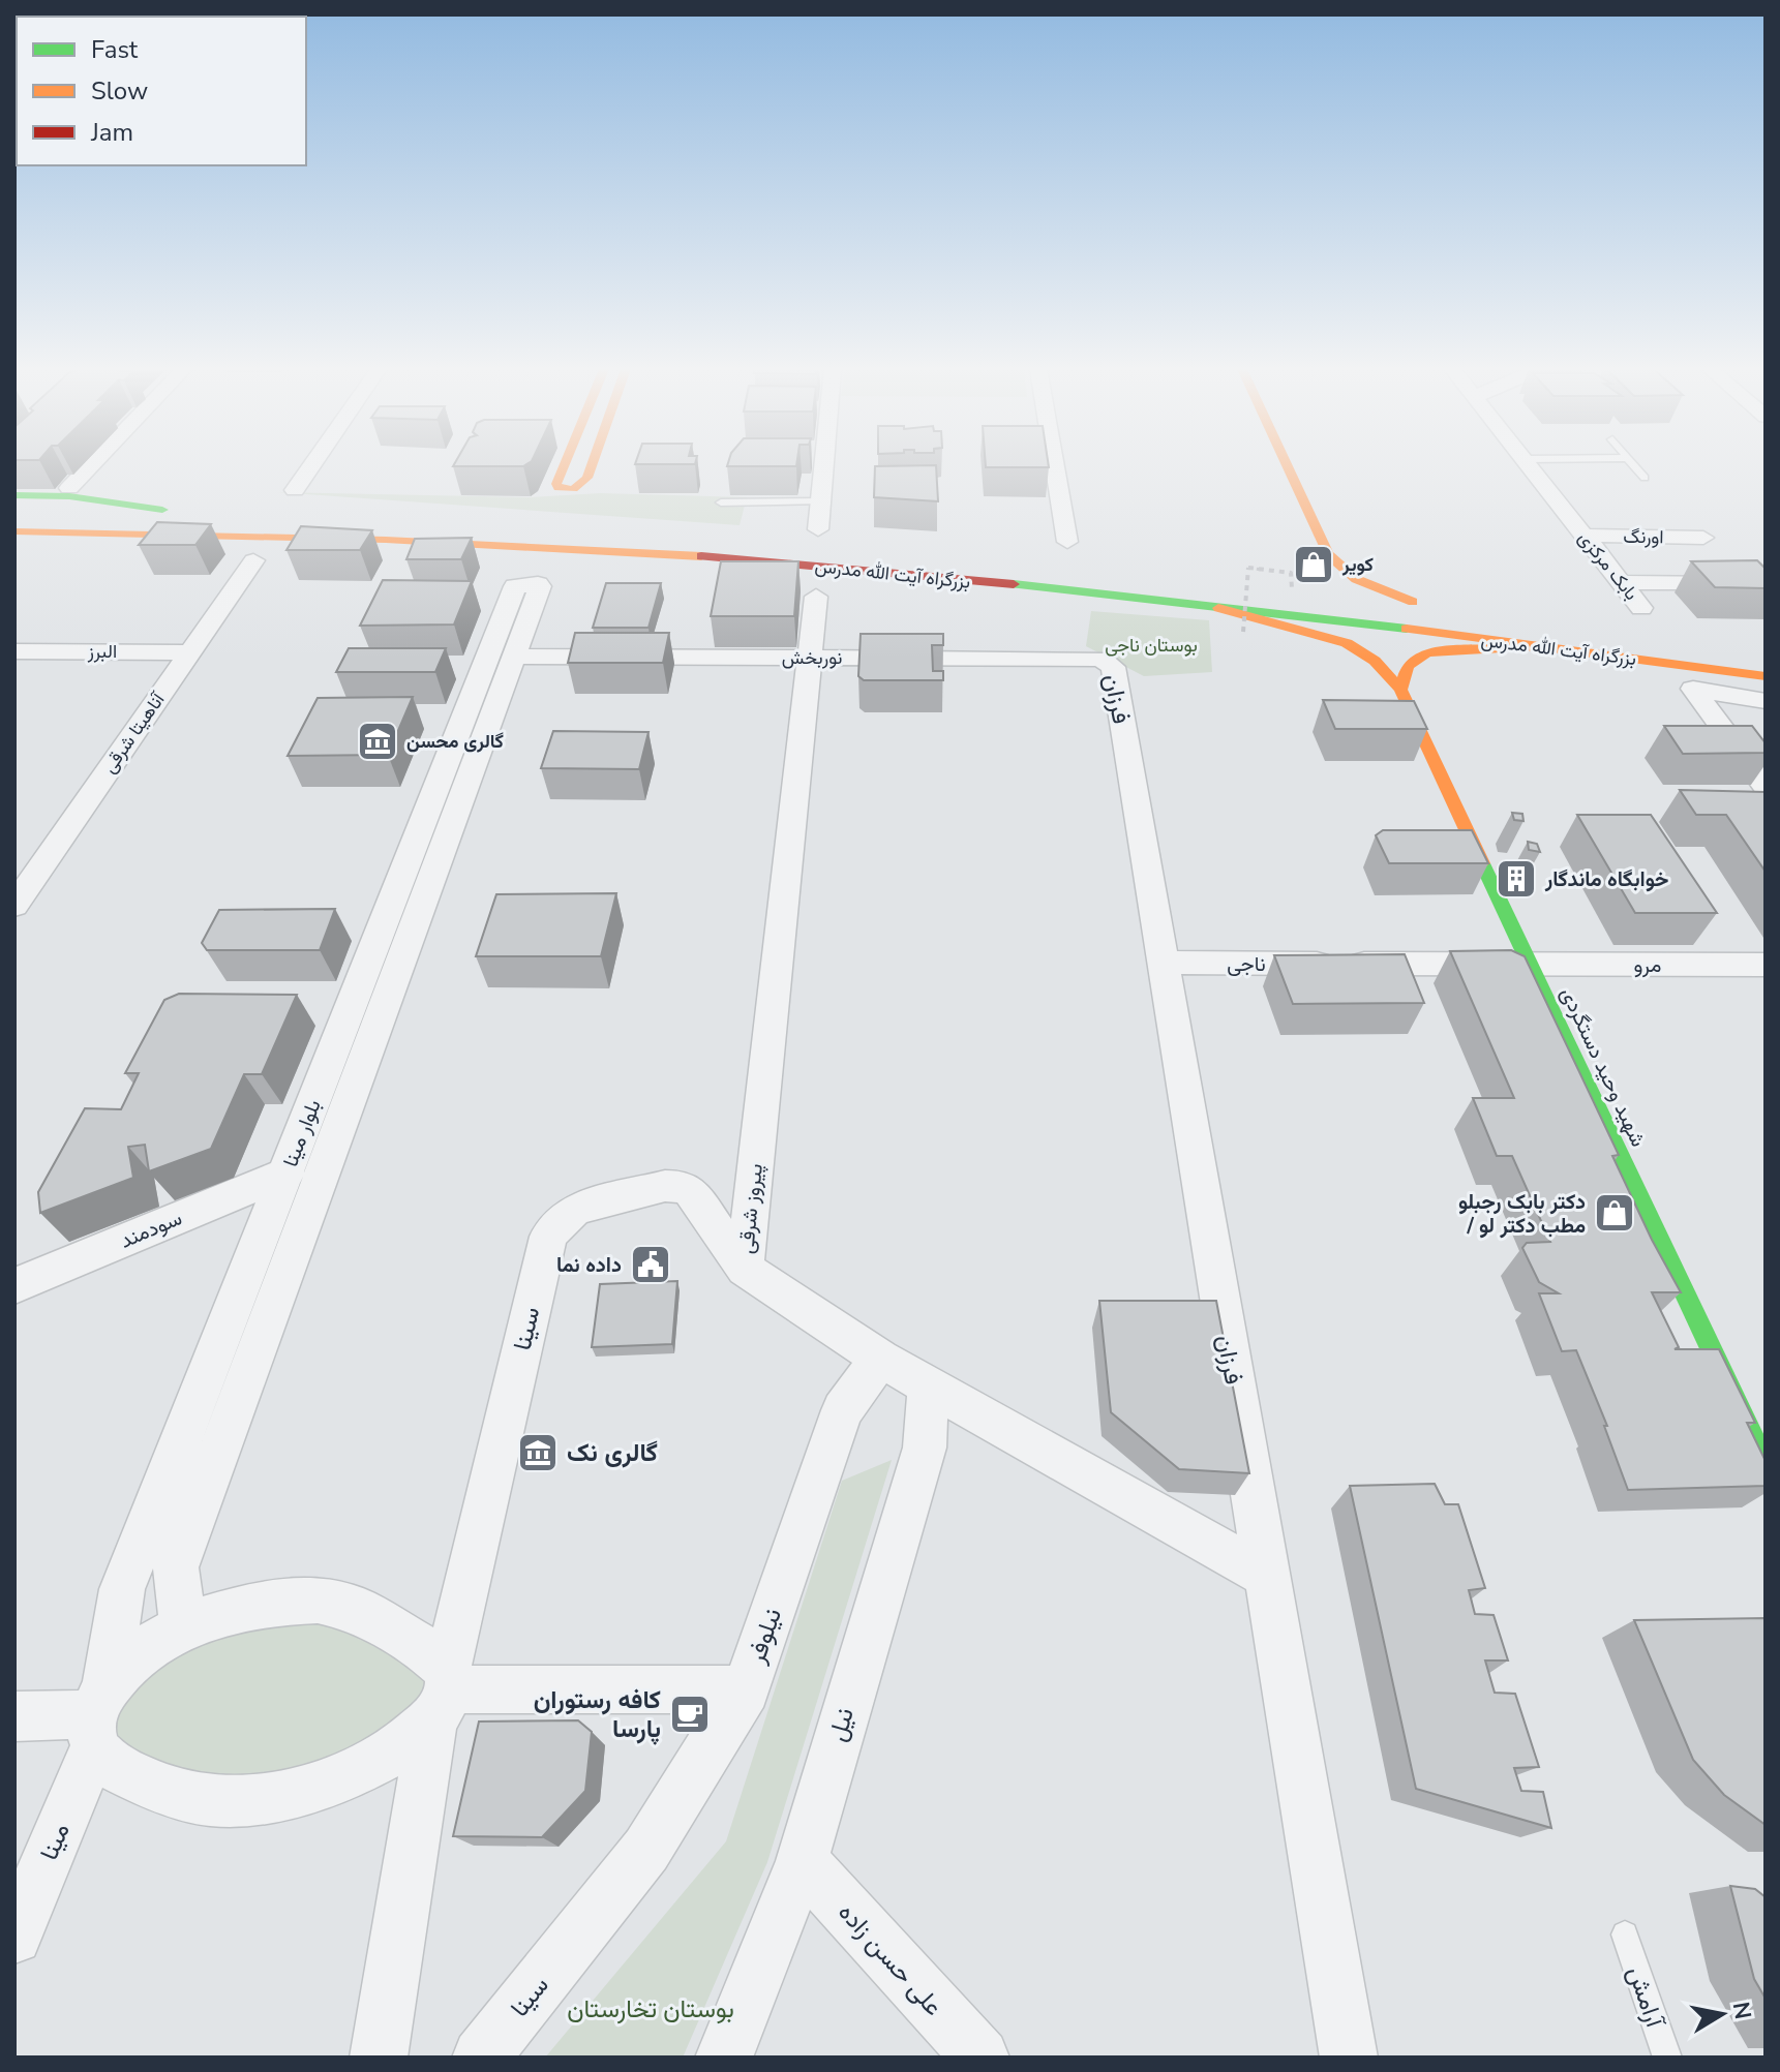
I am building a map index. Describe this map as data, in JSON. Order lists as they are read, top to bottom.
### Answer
{
  "streets": {
    "main road": ["بزرگراه آیت الله مدرس", "شهید وحید دستگردی"],
    "street": [
      "اورنگ",
      "بابک مرکزی",
      "البرز",
      "نوربخش",
      "فرزان",
      "آناهیتا شرقی",
      "ناجی",
      "مرو",
      "بلوار مینا",
      "پیروز شرقی",
      "سودمند",
      "سینا",
      "نیلوفر",
      "نیل",
      "مینا",
      "علی حسن زاده"
    ],
    "lane": ["آرامش"]
  },
  "crossings": [
    ["اورنگ", "بابک مرکزی"],
    ["بزرگراه آیت الله مدرس", "شهید وحید دستگردی"],
    ["البرز", "آناهیتا شرقی"],
    ["نوربخش", "فرزان"],
    ["نوربخش", "بلوار مینا"],
    ["نوربخش", "پیروز شرقی"],
    ["فرزان", "ناجی"],
    ["فرزان", "پیروز شرقی"],
    ["ناجی", "مرو"],
    ["ناجی", "شهید وحید دستگردی"],
    ["مرو", "شهید وحید دستگردی"],
    ["بلوار مینا", "سودمند"],
    ["بلوار مینا", "مینا"],
    ["پیروز شرقی", "سینا"],
    ["پیروز شرقی", "نیلوفر"],
    ["پیروز شرقی", "نیل"],
    ["سینا", "نیلوفر"],
    ["نیل", "علی حسن زاده"]
  ],
  "parks": ["بوستان ناجی", "بوستان تخارستان"],
  "places": {
    "shop": ["کویر", "دکتر بابک رجبلو / مطب دکتر لو"],
    "museum": ["گالری محسن", "گالری نک"],
    "building": ["خوابگاه ماندگار"],
    "public building": ["داده نما"],
    "cafe": ["کافه رستوران پارسا"]
  },
  "legend": ["Fast", "Slow", "Jam"],
  "north": "right"
}
